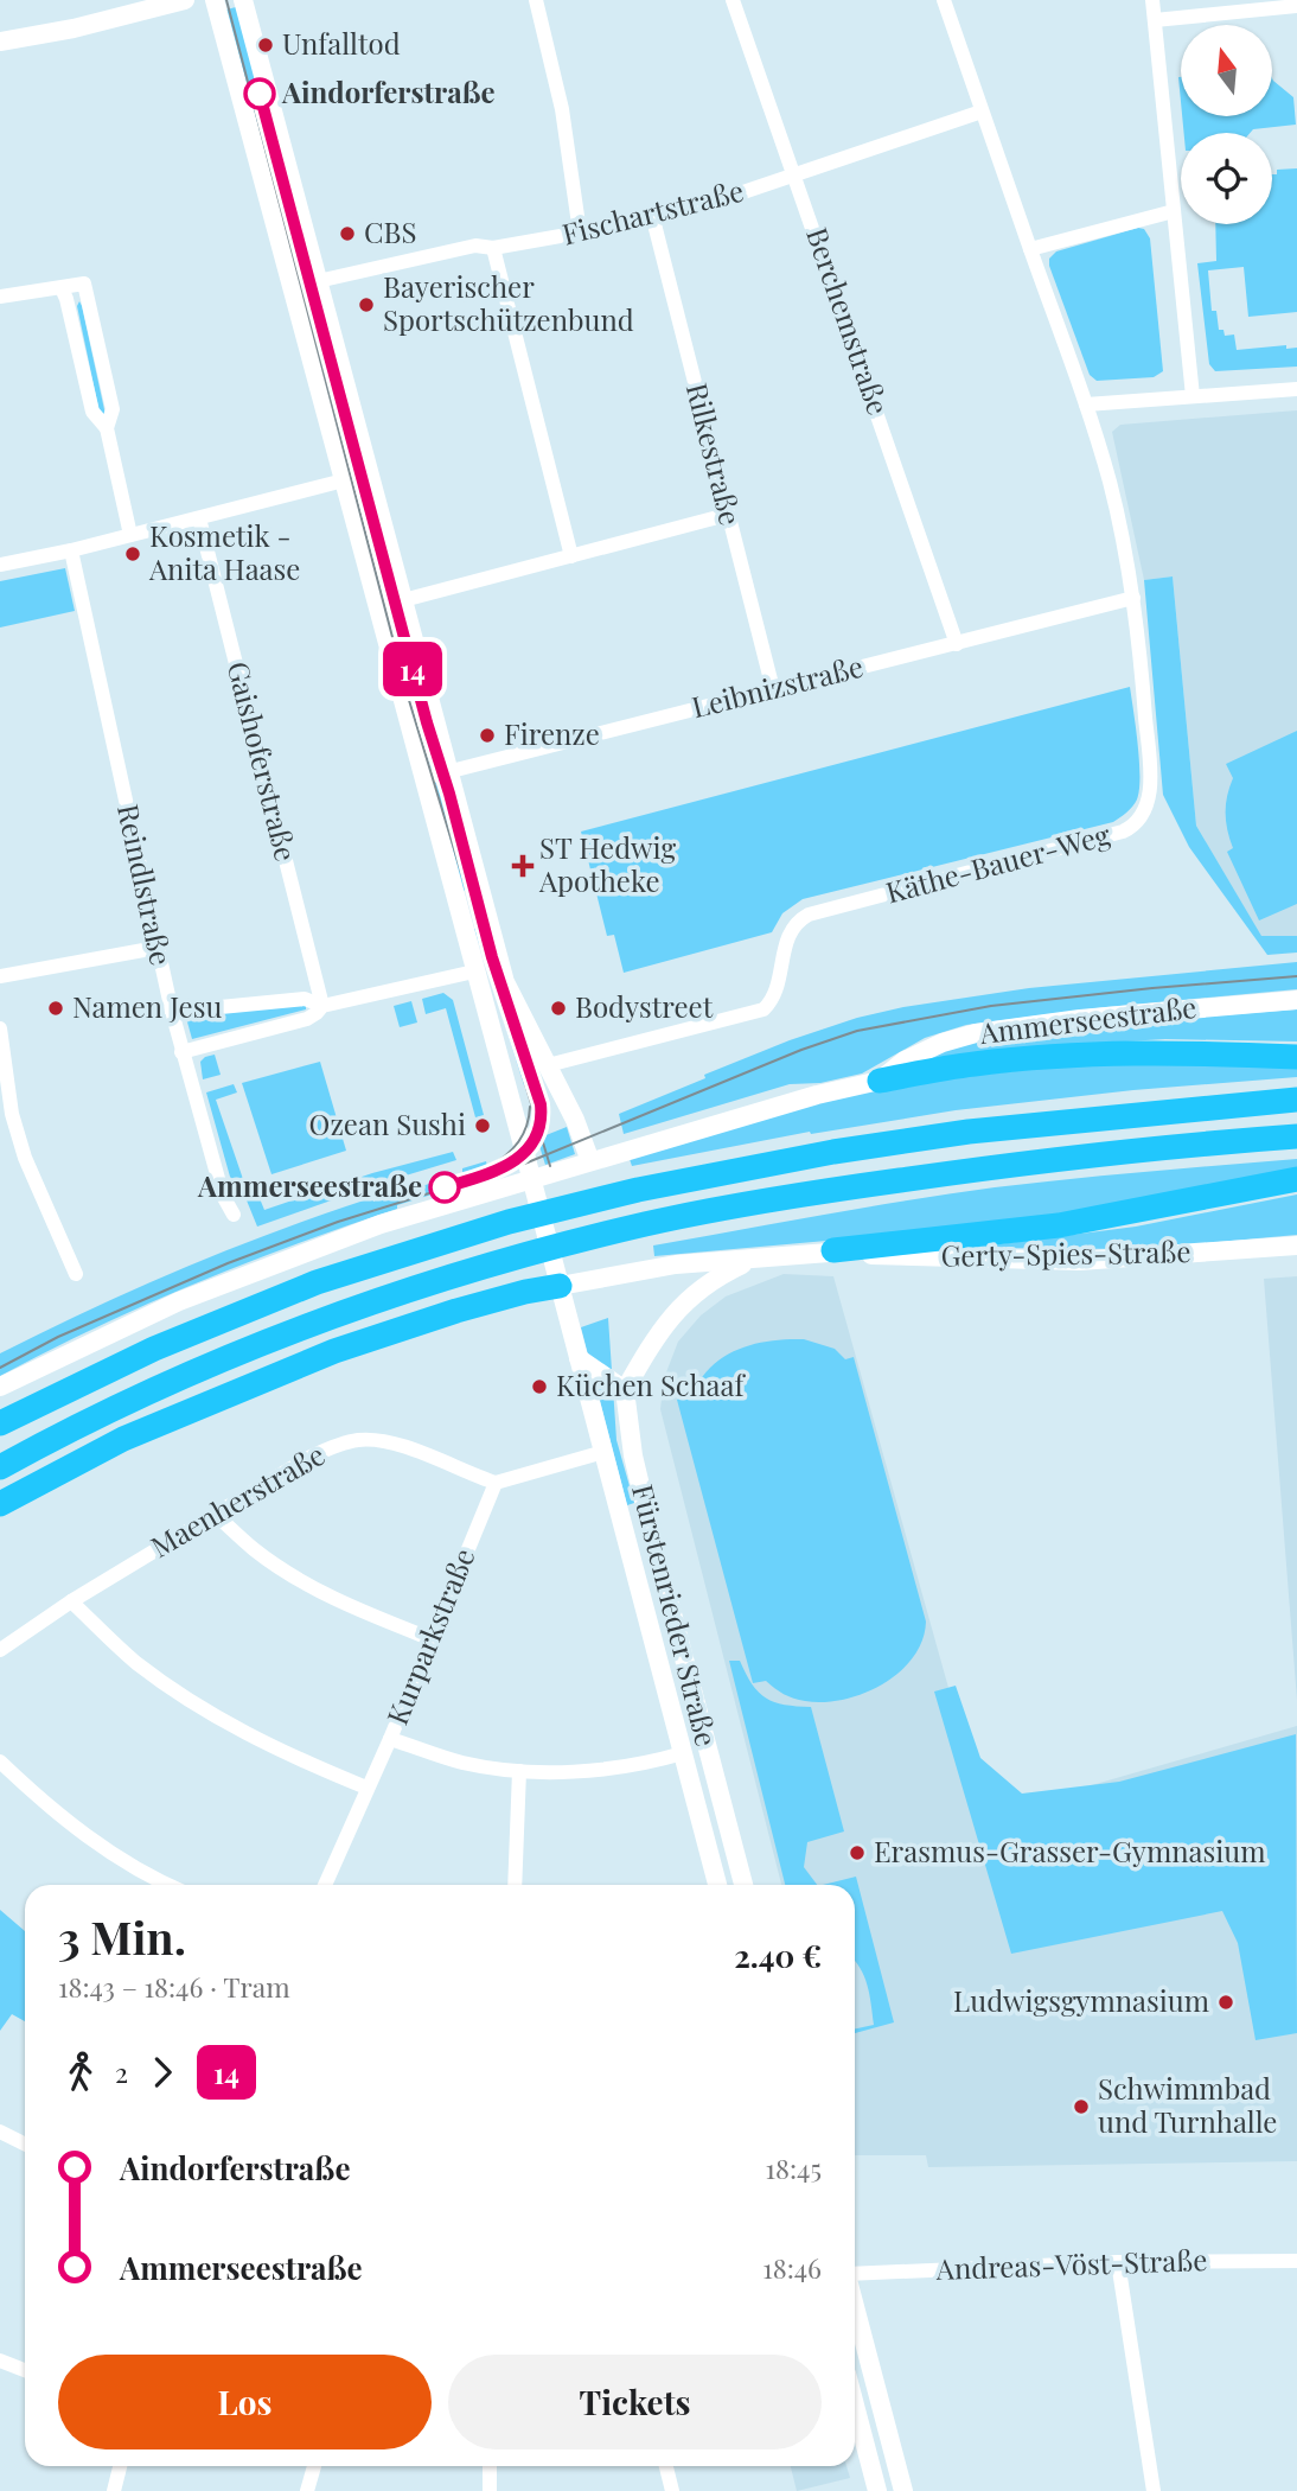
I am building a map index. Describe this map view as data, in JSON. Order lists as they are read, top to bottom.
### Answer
{
  "streets": {
    "main road": ["Ammerseestraße", "Gerty-Spies-Straße", "Fürstenrieder Straße"],
    "street": [
      "Fischartstraße",
      "Berchemstraße",
      "Rilkestraße",
      "Leibnizstraße",
      "Gaishoferstraße",
      "Käthe-Bauer-Weg",
      "Reindlstraße",
      "Maenherstraße",
      "Kurparkstraße",
      "Andreas-Vöst-Straße"
    ]
  },
  "crossings": [
    ["Fischartstraße", "Berchemstraße"],
    ["Fischartstraße", "Rilkestraße"],
    ["Fischartstraße", "Käthe-Bauer-Weg"],
    ["Berchemstraße", "Leibnizstraße"],
    ["Rilkestraße", "Leibnizstraße"],
    ["Leibnizstraße", "Käthe-Bauer-Weg"],
    ["Leibnizstraße", "Fürstenrieder Straße"],
    ["Ammerseestraße", "Fürstenrieder Straße"],
    ["Maenherstraße", "Kurparkstraße"]
  ],
  "places": {
    "other": [
      "Unfalltod",
      "Aindorferstraße",
      "CBS",
      "Bayerischer Sportschützenbund",
      "Kosmetik - Anita Haase",
      "Firenze",
      "Namen Jesu",
      "Bodystreet",
      "Ozean Sushi",
      "Ammerseestraße",
      "Küchen Schaaf",
      "Erasmus-Grasser-Gymnasium",
      "Ludwigsgymnasium",
      "Schwimmbad und Turnhalle"
    ],
    "health": ["ST Hedwig Apotheke"]
  },
  "lines": ["tram line 14"],
  "north": "top",
  "page": {
    "on_map": "14",
    "heading": ["3 Min.", "18:43 – 18:46 · Tram", "2.40 €"],
    "legs": ["2", "14"],
    "list": [
      {
        "name": "Aindorferstraße",
        "value": "18:45"
      },
      {
        "name": "Ammerseestraße",
        "value": "18:46"
      }
    ],
    "buttons": ["Los", "Tickets"]
  }
}
